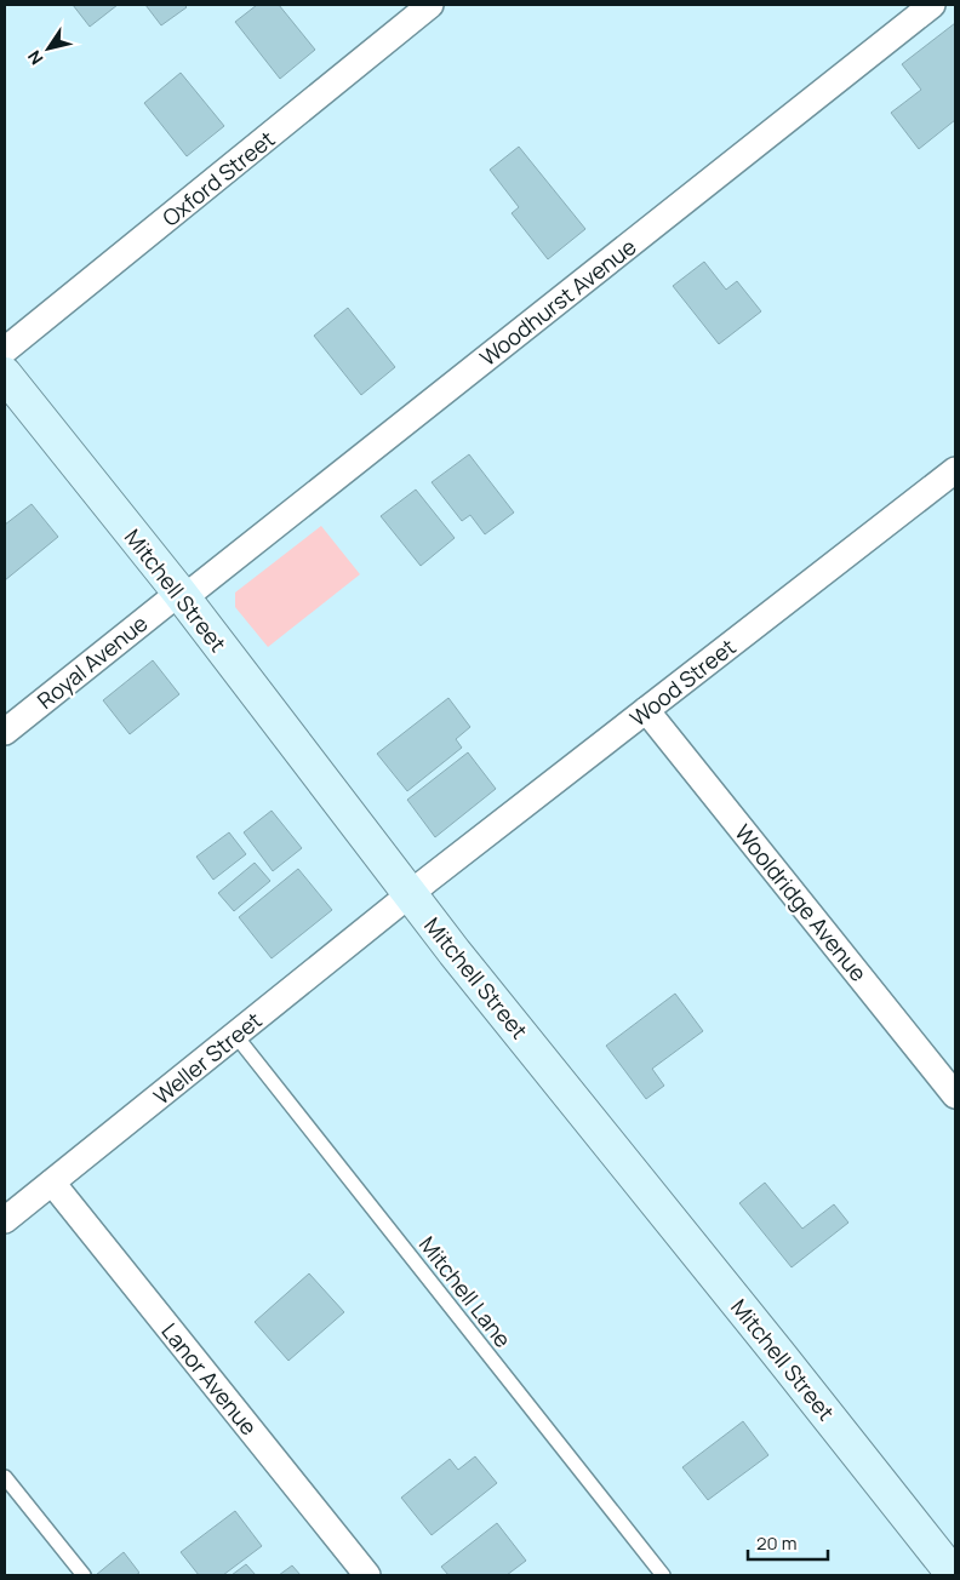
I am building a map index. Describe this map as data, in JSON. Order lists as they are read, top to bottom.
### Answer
{
  "streets": {
    "street": [
      "Oxford Street",
      "Woodhurst Avenue",
      "Mitchell Street",
      "Royal Avenue",
      "Wood Street",
      "Wooldridge Avenue",
      "Weller Street",
      "Lanor Avenue"
    ],
    "lane": ["Mitchell Lane"]
  },
  "crossings": [
    ["Woodhurst Avenue", "Mitchell Street"],
    ["Woodhurst Avenue", "Royal Avenue"],
    ["Mitchell Street", "Royal Avenue"],
    ["Mitchell Street", "Wood Street"],
    ["Mitchell Street", "Weller Street"],
    ["Wood Street", "Wooldridge Avenue"],
    ["Wood Street", "Weller Street"],
    ["Weller Street", "Mitchell Lane"],
    ["Weller Street", "Lanor Avenue"]
  ],
  "scale_bar": "20 m",
  "north": "bottom left"
}
